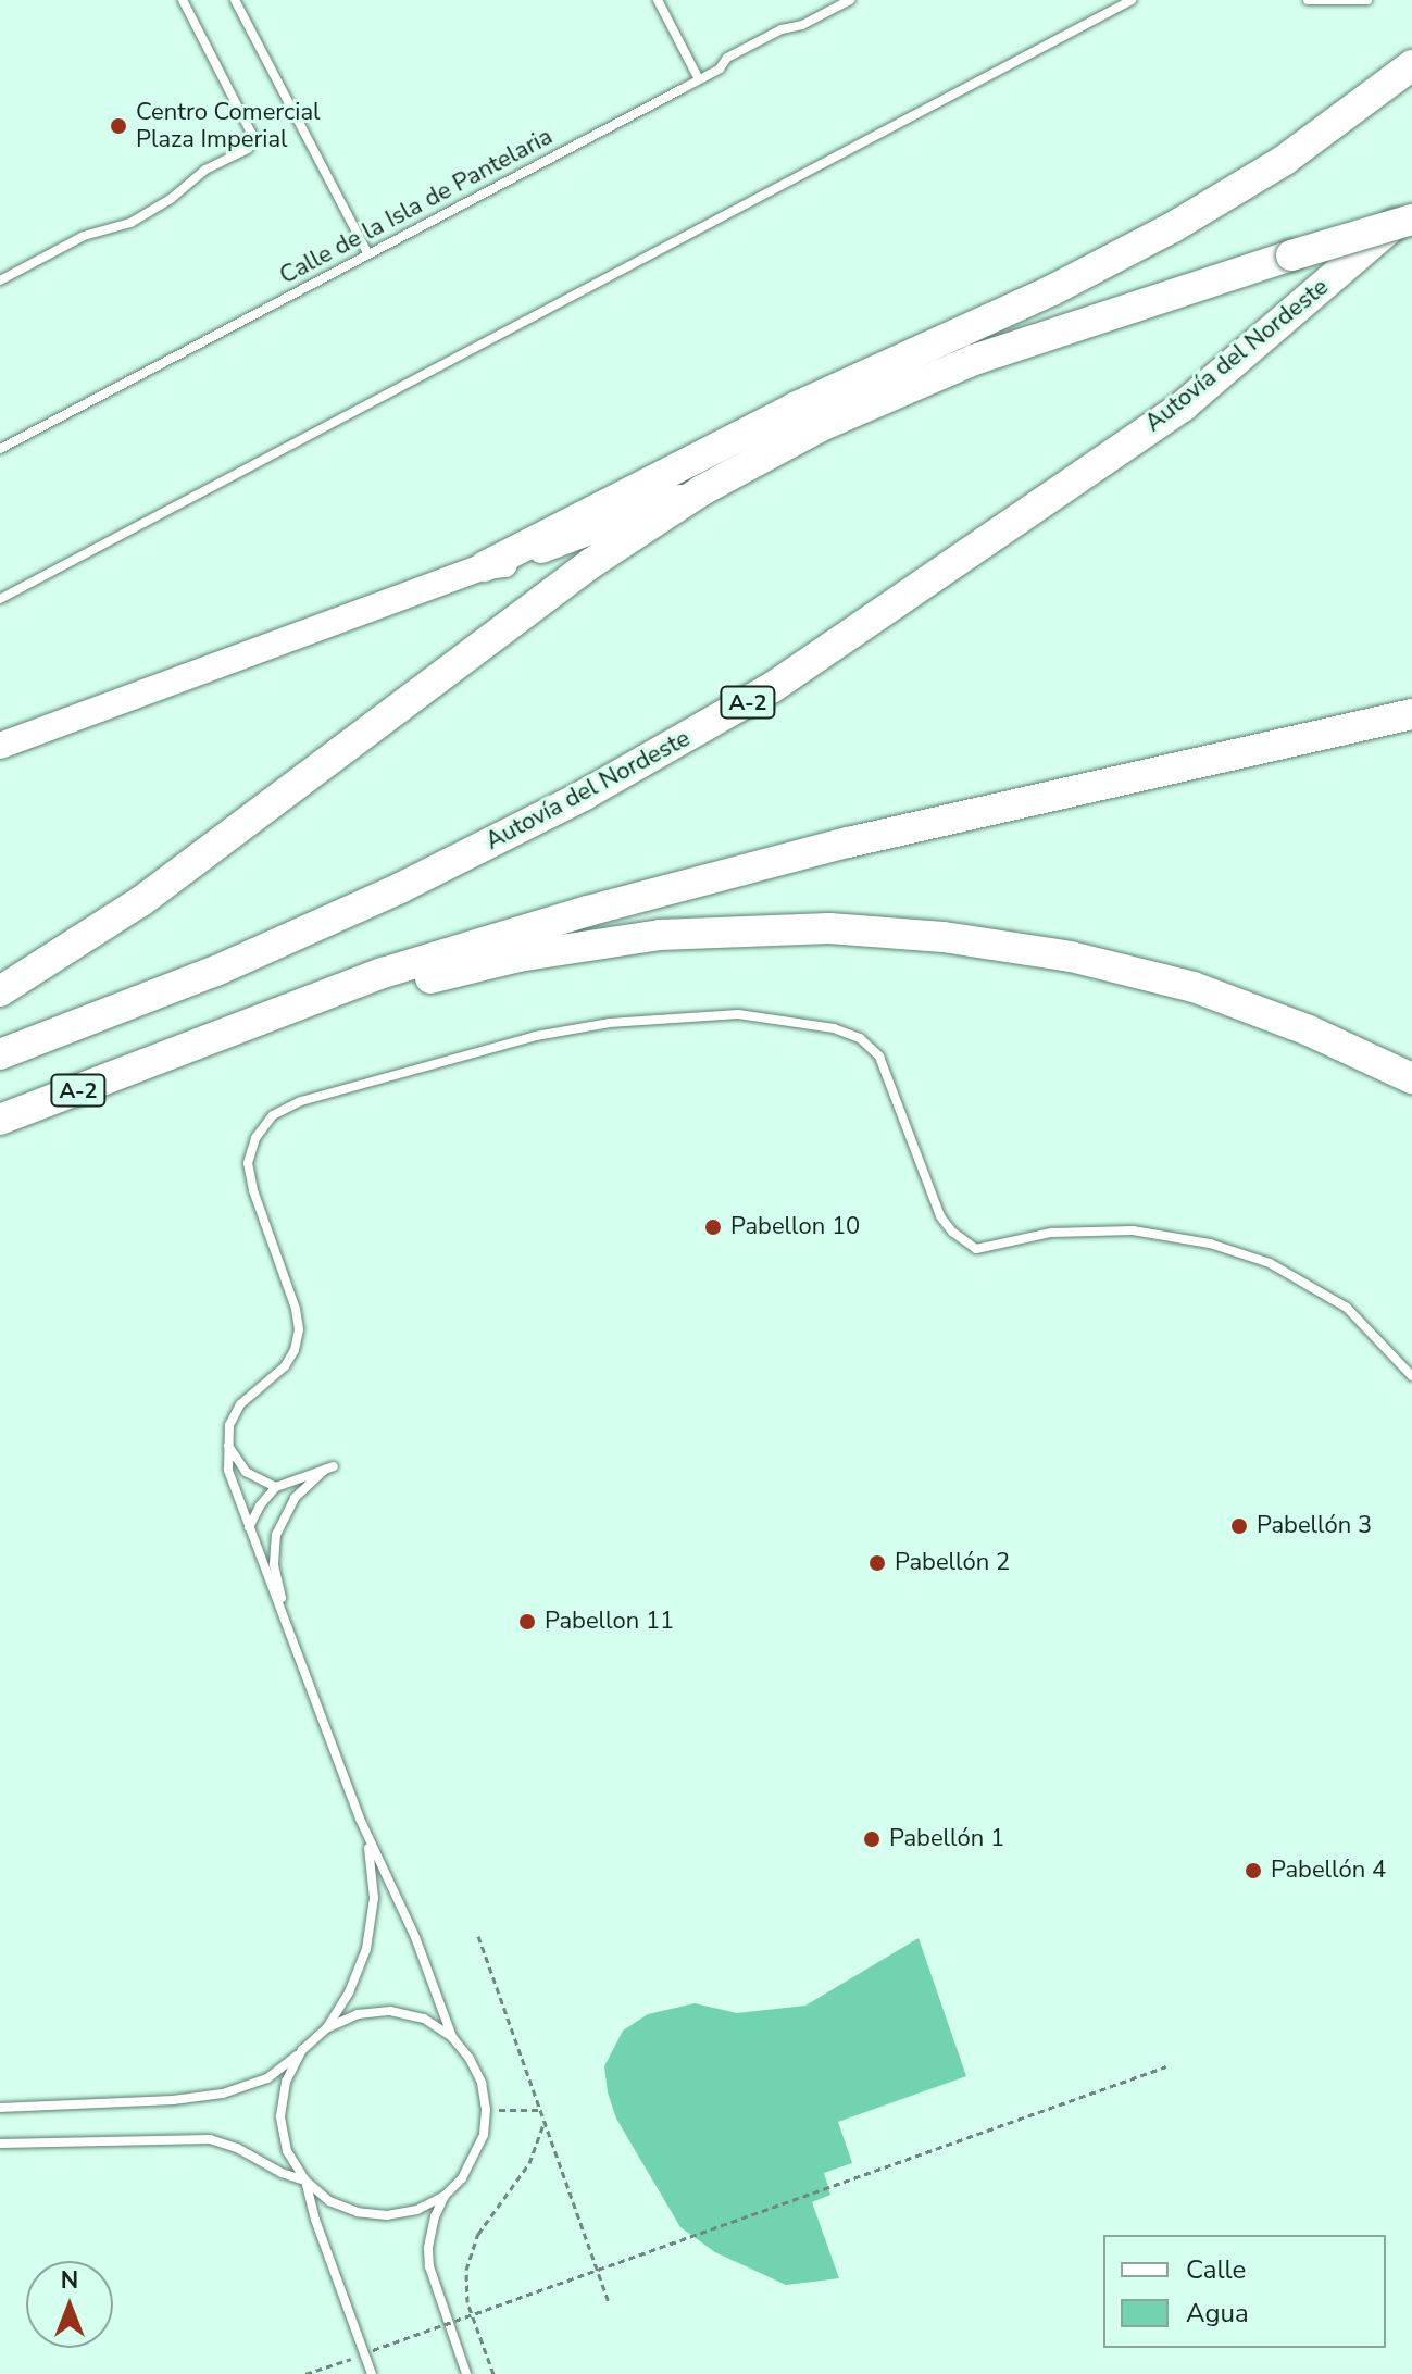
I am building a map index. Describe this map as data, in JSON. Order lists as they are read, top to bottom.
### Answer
{
  "streets": {
    "highway": ["Autovía del Nordeste", "A-2"],
    "lane": ["Calle de la Isla de Pantelaria"]
  },
  "places": [
    "Centro Comercial Plaza Imperial",
    "Pabellon 10",
    "Pabellón 3",
    "Pabellón 2",
    "Pabellon 11",
    "Pabellón 1",
    "Pabellón 4"
  ],
  "legend": ["Calle", "Agua"],
  "north": "top"
}
